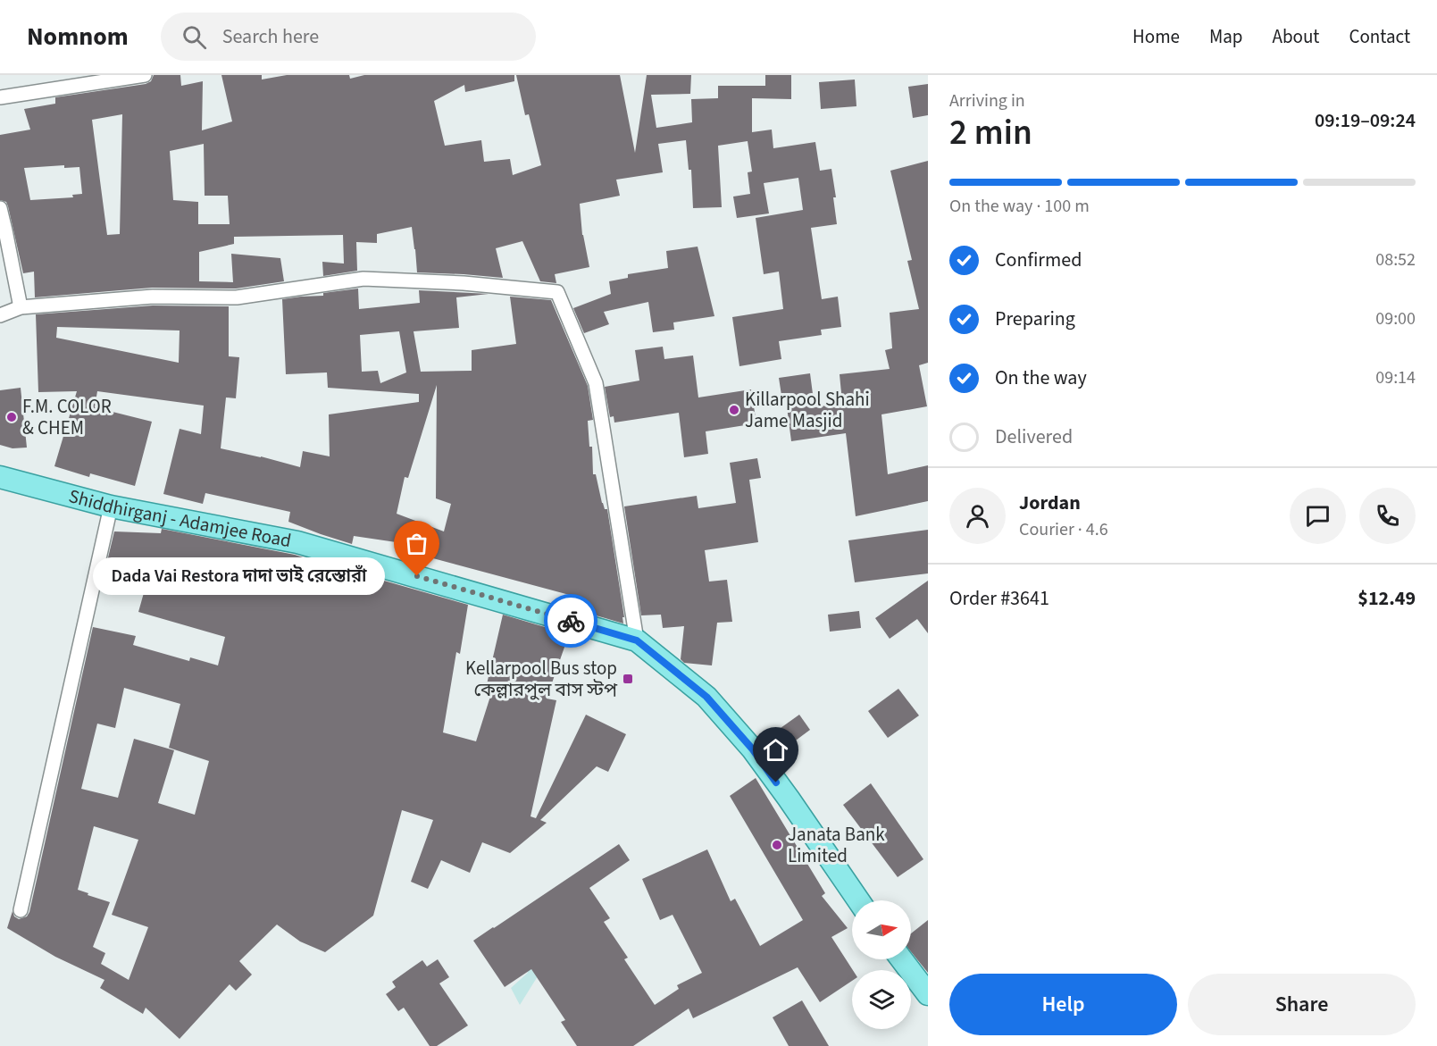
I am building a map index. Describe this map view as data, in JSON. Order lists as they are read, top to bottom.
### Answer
{
  "streets": {
    "main road": ["Shiddhirganj - Adamjee Road"]
  },
  "places": {
    "other": [
      "Killarpool Shahi Jame Masjid",
      "F.M. COLOR & CHEM",
      "Dada Vai Restora দাদা ভাই রেস্তোরাঁ",
      "Janata Bank Limited"
    ],
    "transit": ["Kellarpool Bus stop কেল্লারপুল বাস স্টপ"]
  },
  "north": "right",
  "page": {
    "header": "Nomnom",
    "search": "Search here",
    "nav": [
      "Home",
      "Map",
      "About",
      "Contact"
    ],
    "heading": ["2 min", "Arriving in", "09:19–09:24"],
    "panel": [
      "Jordan",
      "Courier · 4.6",
      "Order #3641",
      "$12.49"
    ],
    "bar": "On the way · 100 m",
    "list": [
      ["Confirmed", "08:52"],
      ["Preparing", "09:00"],
      ["On the way", "09:14"],
      "Delivered"
    ],
    "bubble": "Dada Vai Restora দাদা ভাই রেস্তোরাঁ",
    "buttons": ["Help", "Share"]
  }
}
